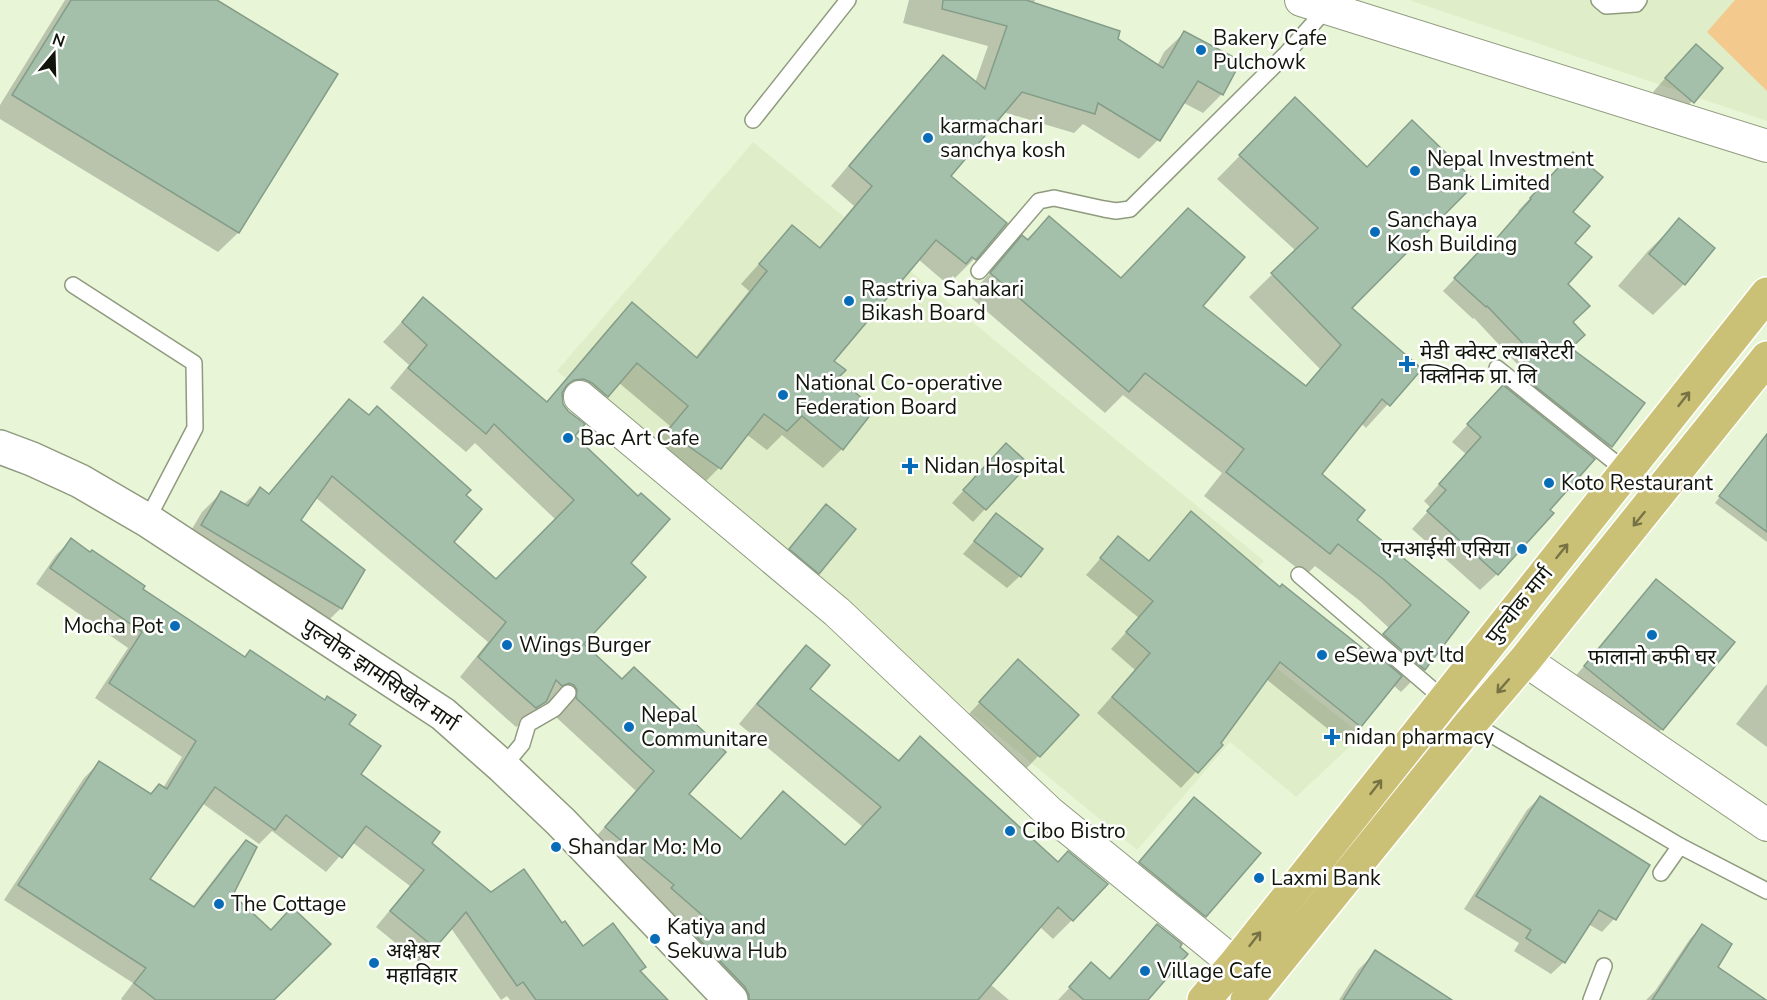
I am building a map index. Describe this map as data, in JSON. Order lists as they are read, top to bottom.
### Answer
{
  "streets": {
    "main road": ["पुल्चोक मार्ग", "पुल्चोक झामसिखेल मार्ग"]
  },
  "places": {
    "other": [
      "Bakery Cafe Pulchowk",
      "karmachari sanchya kosh",
      "Nepal Investment Bank Limited",
      "Sanchaya Kosh Building",
      "Rastriya Sahakari Bikash Board",
      "National Co-operative Federation Board",
      "Bac Art Cafe",
      "Koto Restaurant",
      "एनआईसी एसिया",
      "Mocha Pot",
      "फालानो कफी घर",
      "Wings Burger",
      "eSewa pvt ltd",
      "Nepal Communitare",
      "Cibo Bistro",
      "Shandar Mo: Mo",
      "Laxmi Bank",
      "The Cottage",
      "Katiya and Sekuwa Hub",
      "अक्षेश्वर महाविहार",
      "Village Cafe"
    ],
    "health": ["मेडी क्वेस्ट ल्याबरेटरी क्लिनिक प्रा. लि", "Nidan Hospital", "nidan pharmacy"]
  },
  "north": "top"
}
